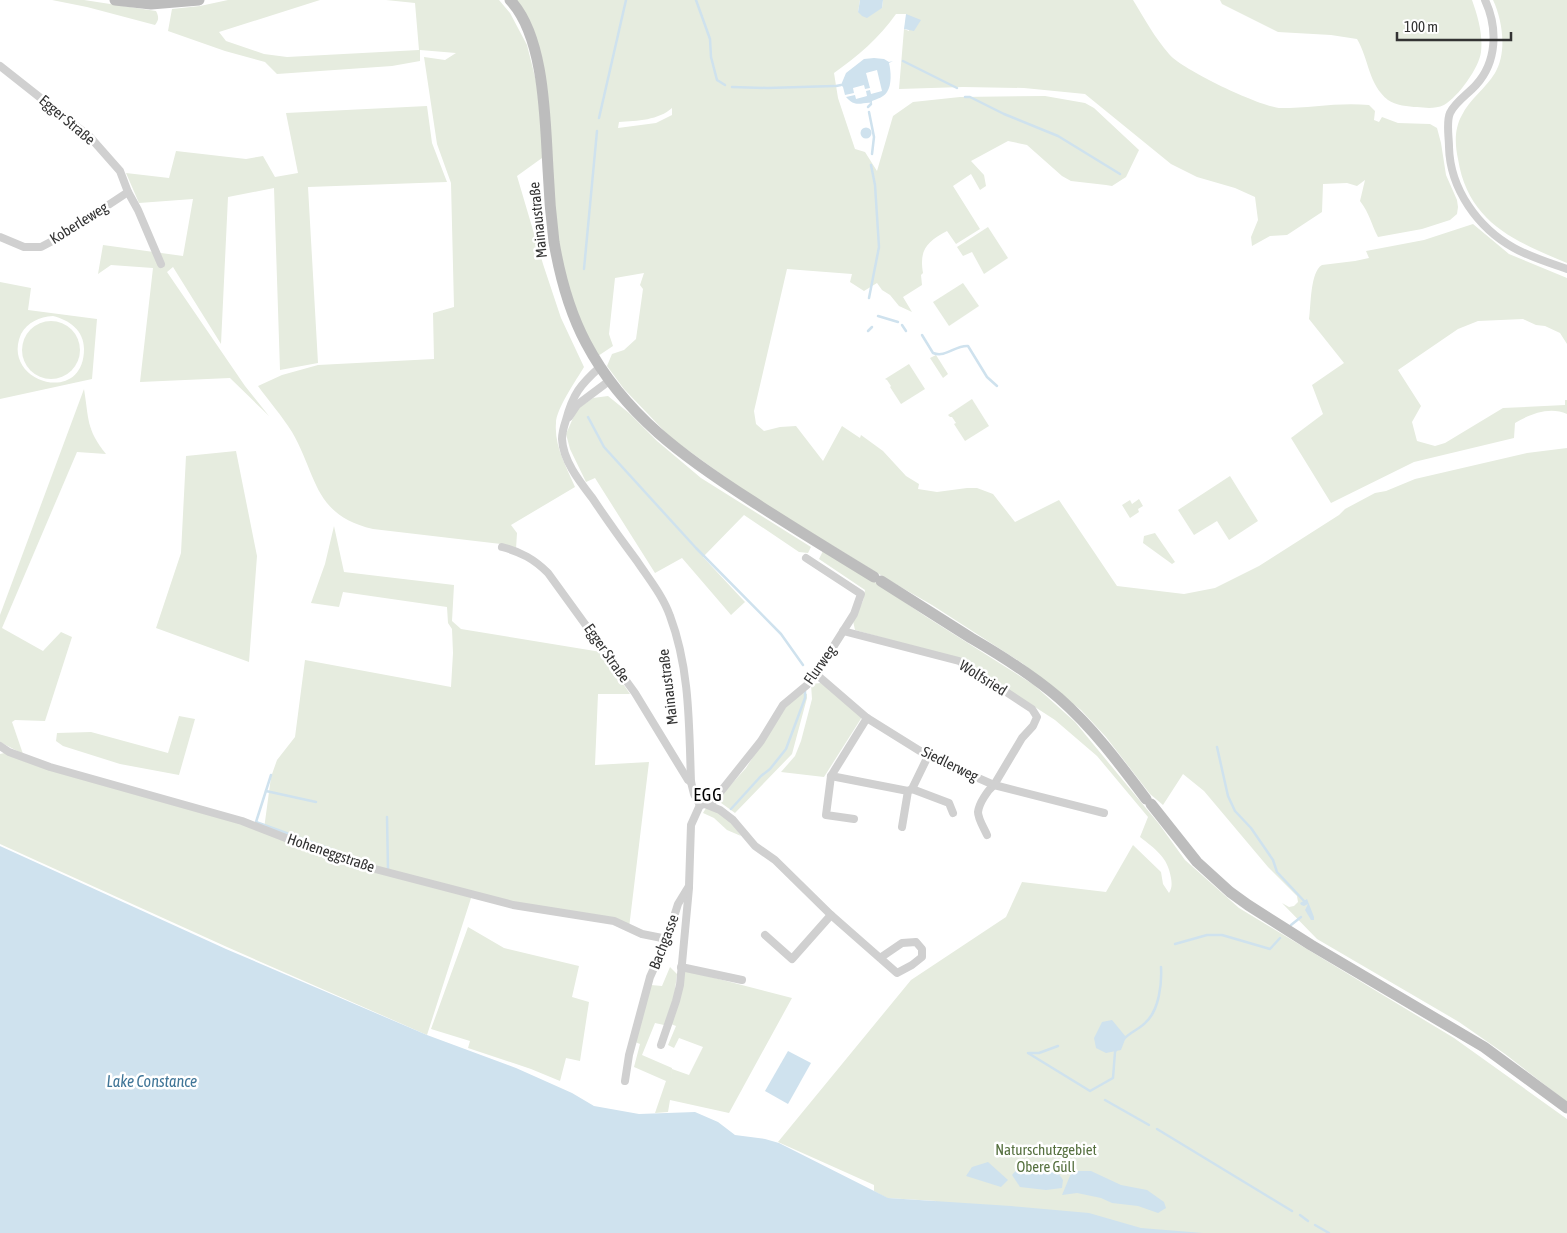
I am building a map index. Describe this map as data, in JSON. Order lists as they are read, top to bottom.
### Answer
{
  "streets": {
    "main road": ["Mainaustraße"],
    "street": [
      "Egger Straße",
      "Koberleweg",
      "Flurweg",
      "Wolfsried",
      "Siedlerweg",
      "Hoheneggstraße",
      "Bachgasse"
    ]
  },
  "crossings": [
    ["Egger Straße", "Mainaustraße"],
    ["Egger Straße", "Koberleweg"],
    ["Mainaustraße", "Bachgasse"],
    ["Flurweg", "Wolfsried"],
    ["Flurweg", "Siedlerweg"],
    ["Wolfsried", "Siedlerweg"],
    ["Hoheneggstraße", "Bachgasse"]
  ],
  "districts": ["EGG"],
  "water": ["Lake Constance"],
  "parks": ["Naturschutzgebiet Obere Güll"],
  "scale_bar": "100 m"
}
